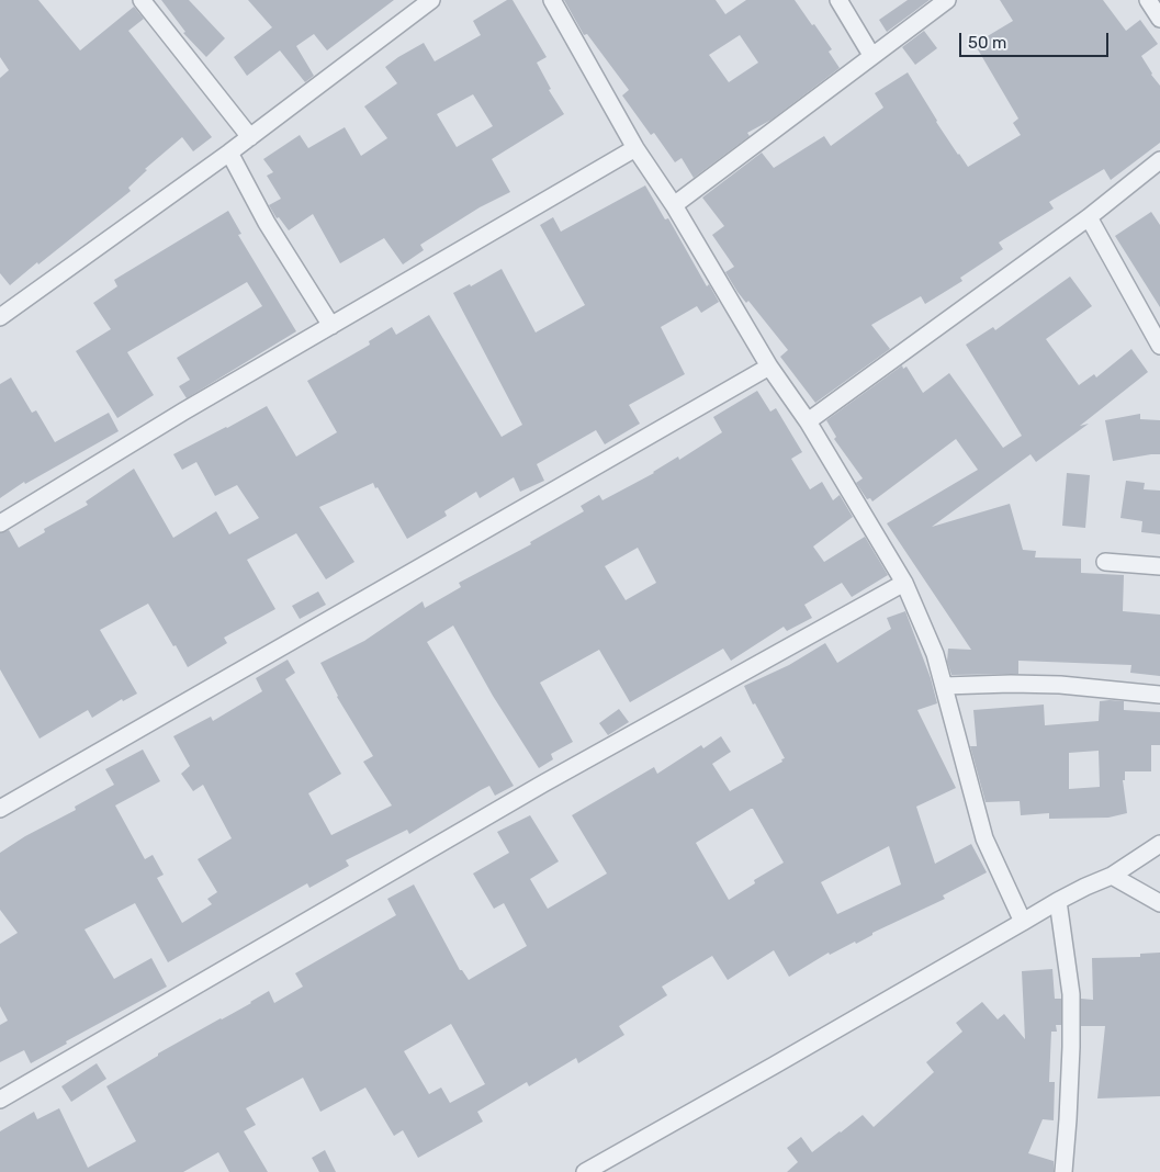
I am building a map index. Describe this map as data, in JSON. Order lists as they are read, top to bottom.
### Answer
{
  "scale_bar": "50 m"
}
